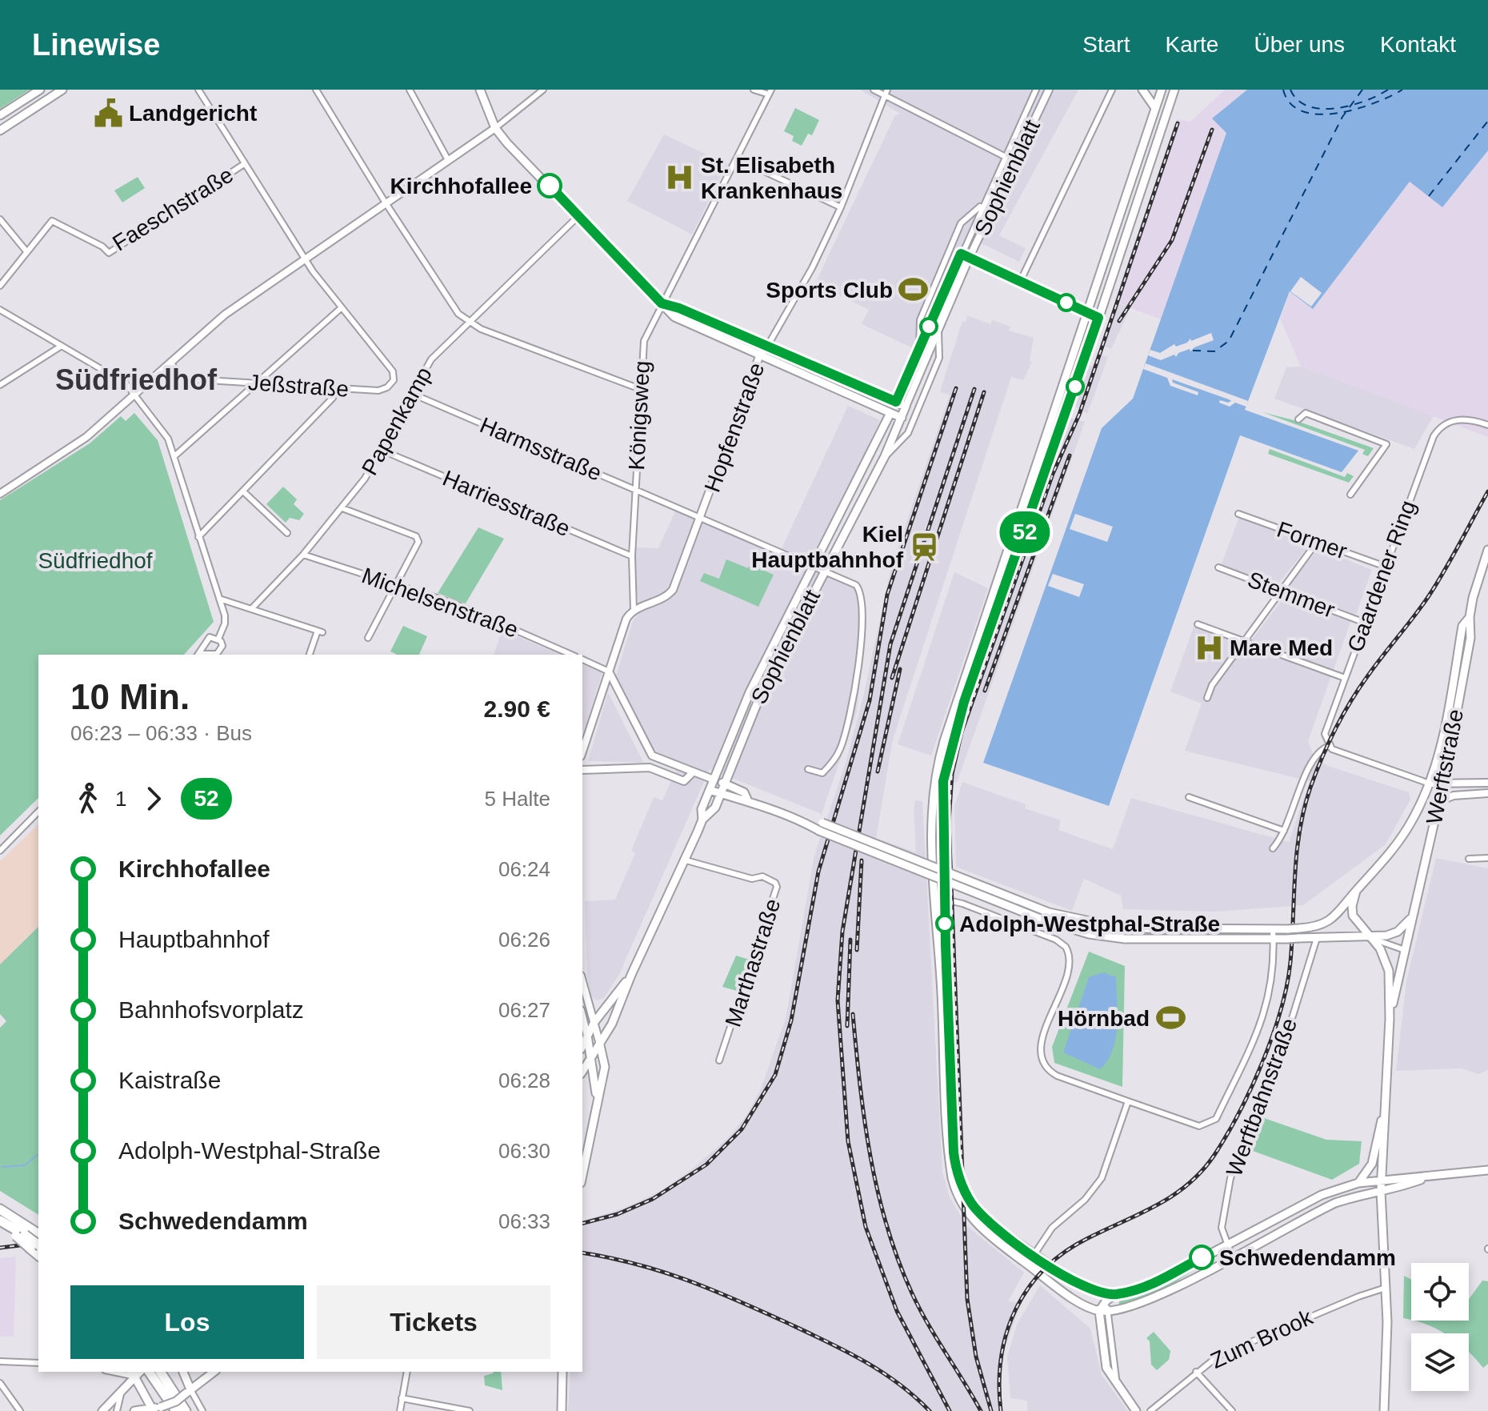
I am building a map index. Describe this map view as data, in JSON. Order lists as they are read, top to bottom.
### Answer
{
  "streets": {
    "main road": ["Sophienblatt", "Werftstraße"],
    "street": [
      "Faeschstraße",
      "Jeßstraße",
      "Königsweg",
      "Papenkamp",
      "Hopfenstraße",
      "Harmsstraße",
      "Harriesstraße",
      "Former",
      "Gaardener Ring",
      "Stemmer",
      "Michelsenstraße",
      "Marthastraße",
      "Werftbahnstraße",
      "Zum Brook"
    ]
  },
  "crossings": [
    ["Sophienblatt", "Harmsstraße"],
    ["Sophienblatt", "Marthastraße"],
    ["Königsweg", "Hopfenstraße"],
    ["Königsweg", "Harmsstraße"],
    ["Königsweg", "Harriesstraße"],
    ["Papenkamp", "Harmsstraße"],
    ["Papenkamp", "Harriesstraße"],
    ["Papenkamp", "Michelsenstraße"],
    ["Hopfenstraße", "Harmsstraße"],
    ["Former", "Gaardener Ring"],
    ["Gaardener Ring", "Stemmer"]
  ],
  "districts": ["Südfriedhof"],
  "parks": ["Südfriedhof"],
  "places": {
    "public building": ["Landgericht"],
    "hospital": ["St. Elisabeth Krankenhaus", "Mare Med"],
    "other": ["Kirchhofallee", "Adolph-Westphal-Straße", "Schwedendamm"],
    "sports": ["Sports Club", "Hörnbad"],
    "station": ["Kiel Hauptbahnhof"]
  },
  "lines": ["bus line 52"],
  "page": {
    "header": "Linewise",
    "nav": [
      "Start",
      "Karte",
      "Über uns",
      "Kontakt"
    ],
    "on_map": "52",
    "heading": ["10 Min.", "06:23 – 06:33 · Bus", "2.90 €"],
    "legs": ["1", "52", "5 Halte"],
    "list": [
      {
        "name": "Kirchhofallee",
        "value": "06:24"
      },
      {
        "name": "Hauptbahnhof",
        "value": "06:26"
      },
      {
        "name": "Bahnhofsvorplatz",
        "value": "06:27"
      },
      {
        "name": "Kaistraße",
        "value": "06:28"
      },
      {
        "name": "Adolph-Westphal-Straße",
        "value": "06:30"
      },
      {
        "name": "Schwedendamm",
        "value": "06:33"
      }
    ],
    "buttons": ["Los", "Tickets"]
  }
}
